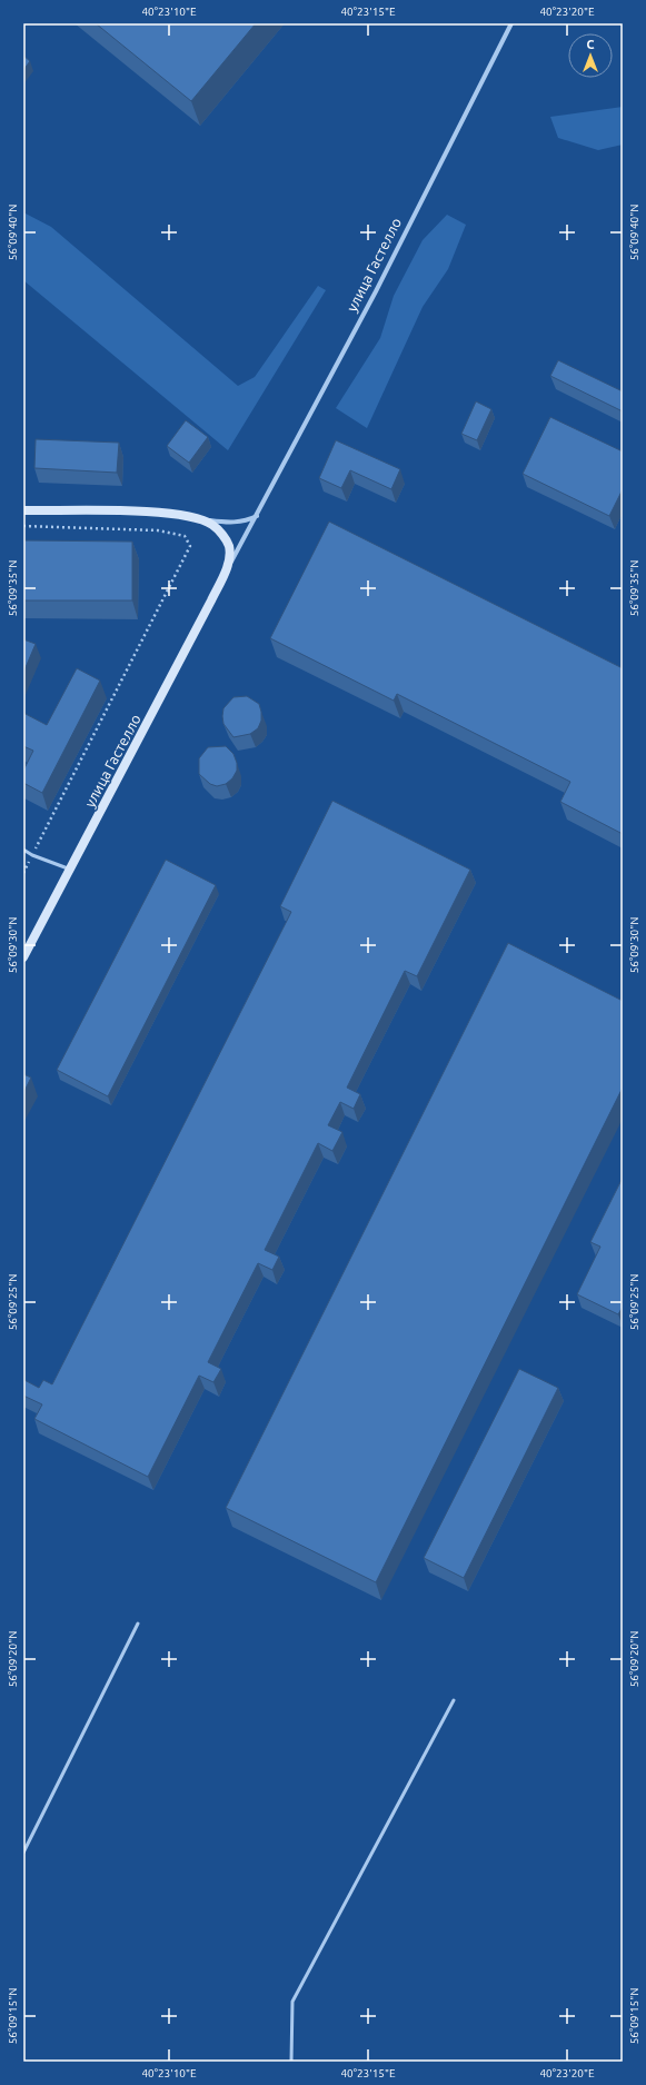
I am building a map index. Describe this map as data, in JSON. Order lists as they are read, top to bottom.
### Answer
{
  "streets": {
    "main road": ["улица Гастелло"]
  },
  "north": "top",
  "coordinates": [
    "40°23'10\"E",
    "40°23'15\"E",
    "40°23'20\"E",
    "56°09'40\"N",
    "56°09'35\"N",
    "56°09'30\"N",
    "56°09'25\"N",
    "56°09'20\"N",
    "56°09'15\"N"
  ]
}
